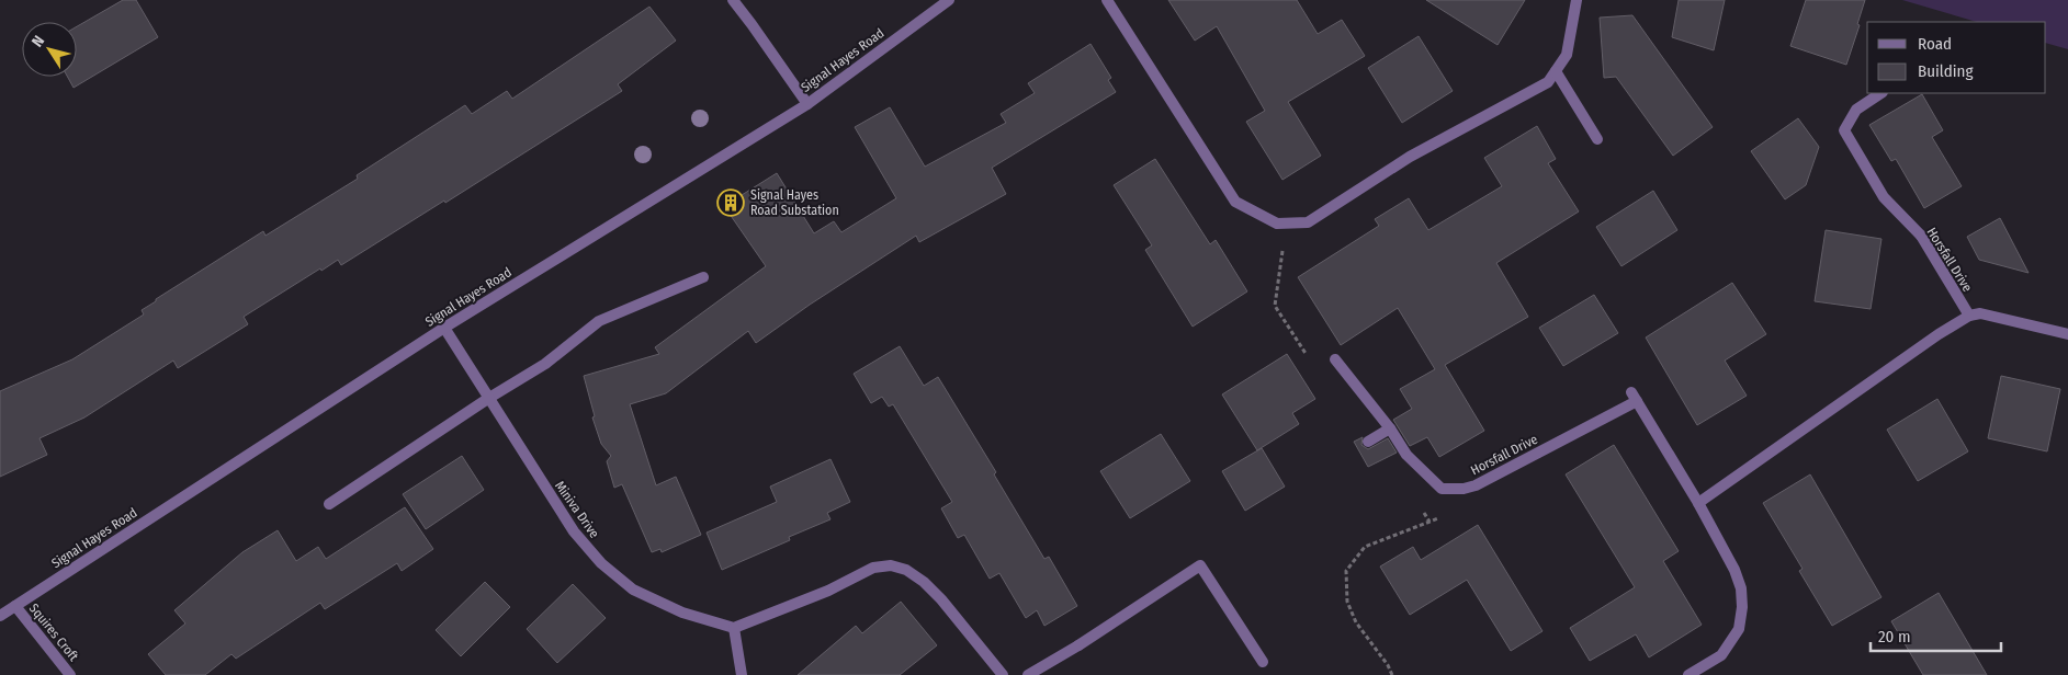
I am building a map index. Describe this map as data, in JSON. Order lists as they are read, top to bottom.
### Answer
{
  "streets": {
    "street": [
      "Signal Hayes Road",
      "Horsfall Drive",
      "Miniva Drive",
      "Squires Croft"
    ]
  },
  "crossings": [
    ["Signal Hayes Road", "Miniva Drive"],
    ["Signal Hayes Road", "Squires Croft"]
  ],
  "places": {
    "building": ["Signal Hayes Road Substation"]
  },
  "legend": ["Road", "Building"],
  "scale_bar": "20 m",
  "north": "top left"
}
